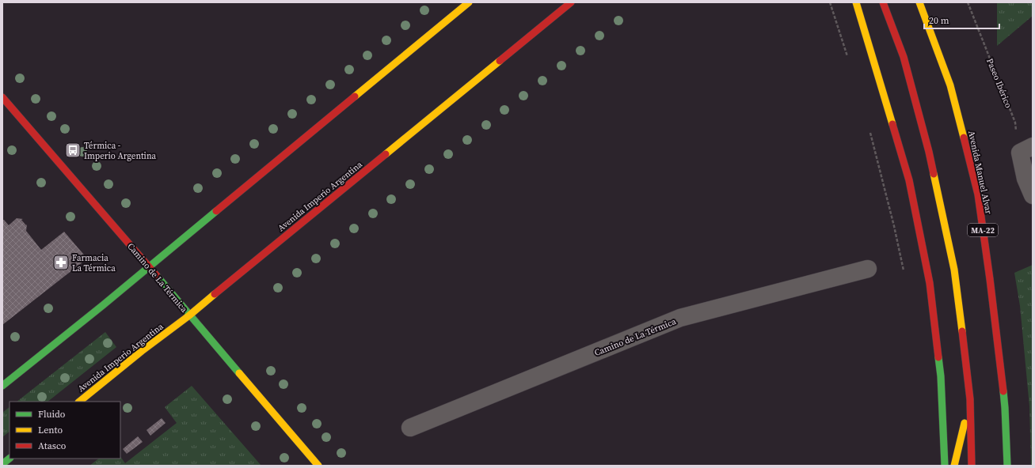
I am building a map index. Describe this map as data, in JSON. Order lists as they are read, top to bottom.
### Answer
{
  "streets": {
    "main road": [
      "Avenida Manuel Alvar",
      "Avenida Imperio Argentina",
      "MA-22",
      "Camino de La Térmica"
    ],
    "path": ["Paseo Ibérico"]
  },
  "crossings": [
    ["Avenida Imperio Argentina", "Camino de La Térmica"]
  ],
  "places": {
    "bus stop": ["Térmica - Imperio Argentina"],
    "pharmacy": ["Farmacia La Térmica"]
  },
  "legend": ["Fluido", "Lento", "Atasco"],
  "scale_bar": "20 m"
}
